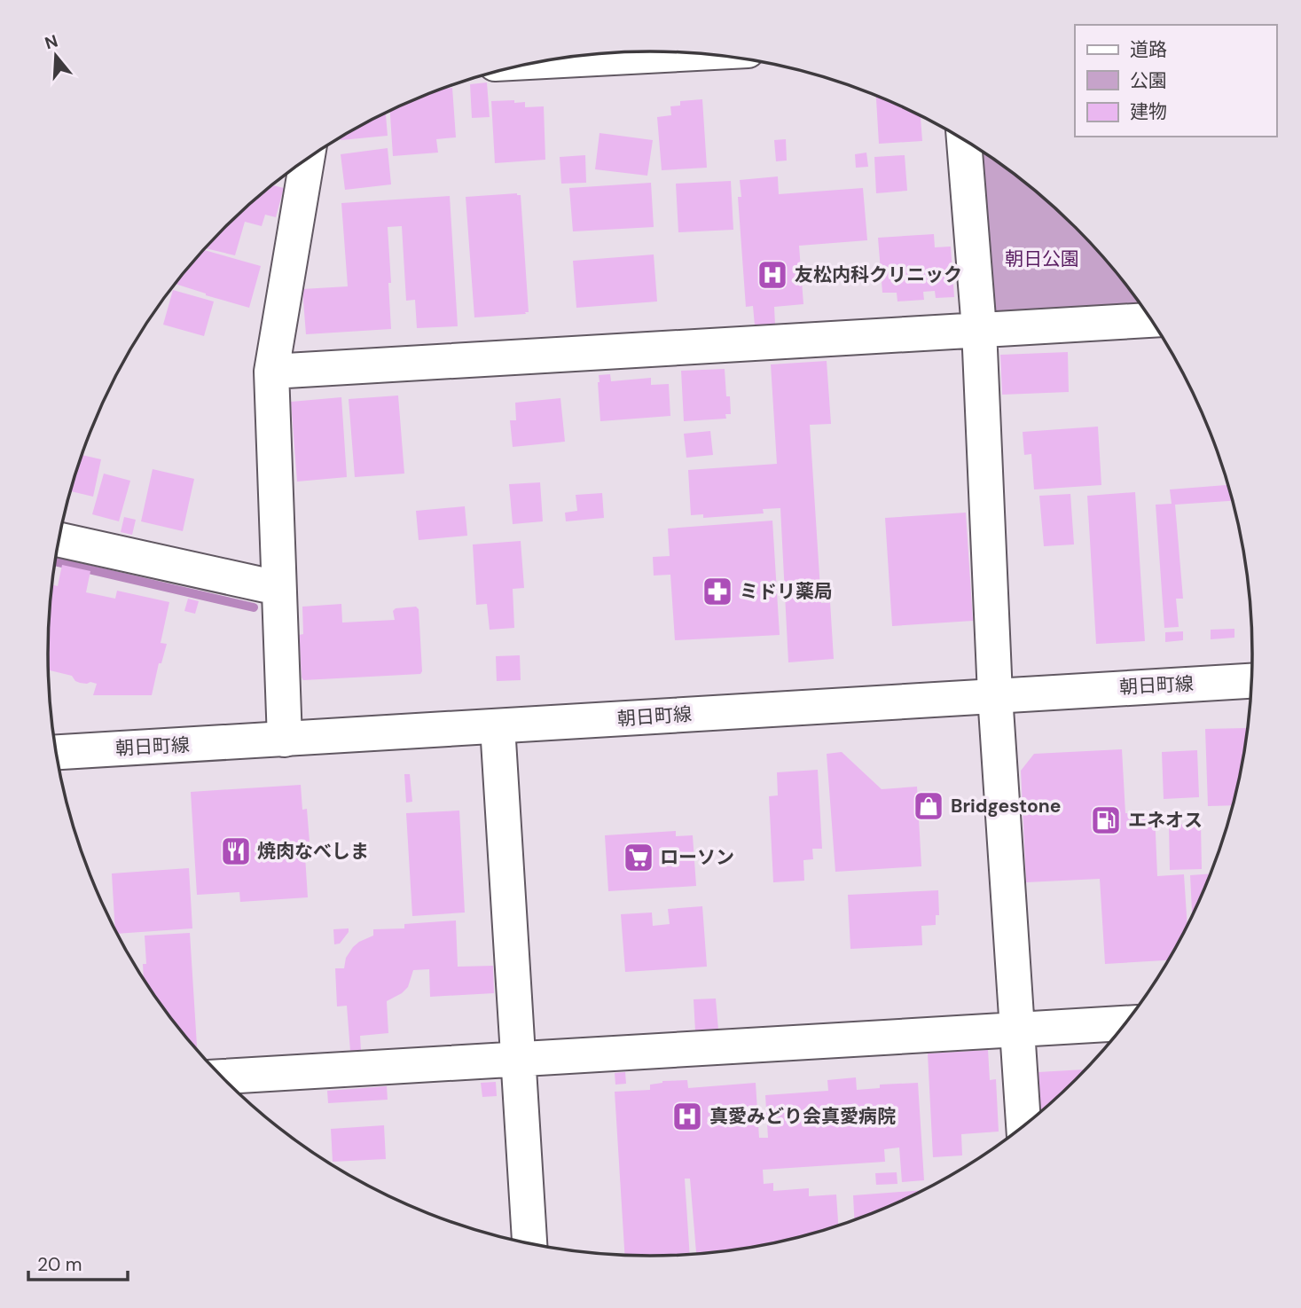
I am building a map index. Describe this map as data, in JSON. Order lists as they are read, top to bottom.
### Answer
{
  "streets": {
    "street": ["朝日町線"]
  },
  "parks": ["朝日公園"],
  "places": {
    "hospital": ["友松内科クリニック", "真愛みどり会真愛病院"],
    "pharmacy": ["ミドリ薬局"],
    "shop": ["Bridgestone"],
    "fuel station": ["エネオス"],
    "restaurant": ["焼肉なべしま"],
    "supermarket": ["ローソン"]
  },
  "legend": ["道路", "公園", "建物"],
  "scale_bar": "20 m",
  "north": "top"
}
